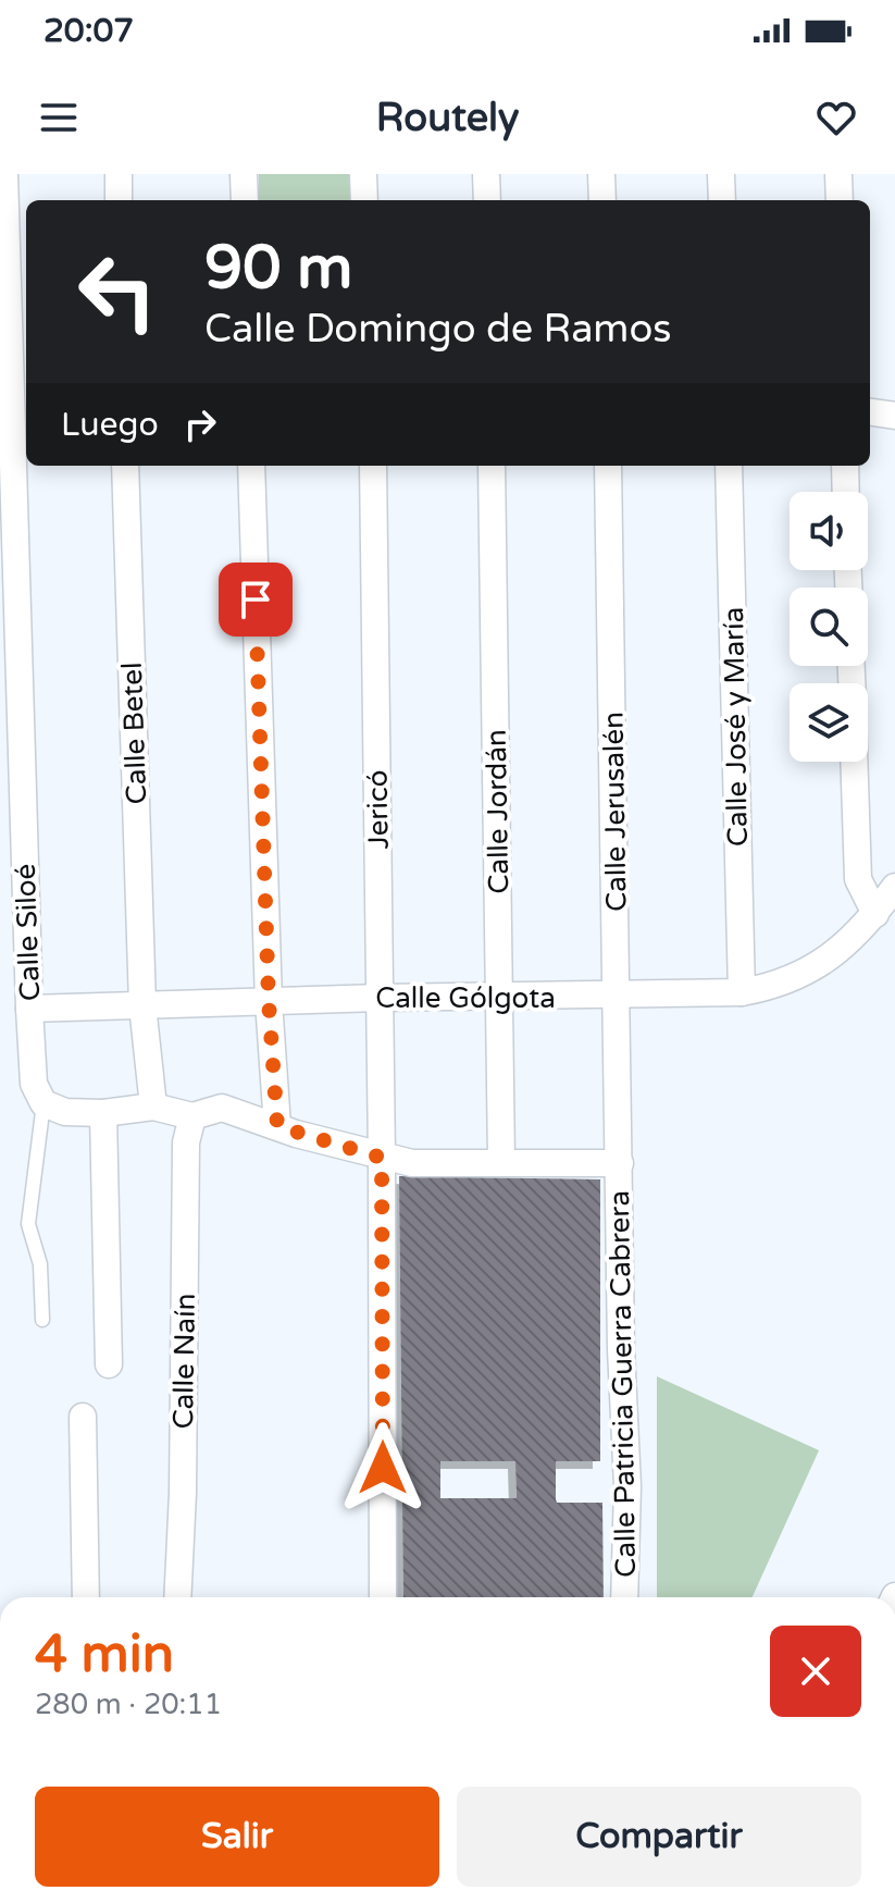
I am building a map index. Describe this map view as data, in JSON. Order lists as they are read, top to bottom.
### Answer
{
  "streets": {
    "street": [
      "Calle José y María",
      "Calle Betel",
      "Jericó",
      "Calle Jordán",
      "Calle Jerusalén",
      "Calle Siloé",
      "Calle Gólgota",
      "Calle Naín",
      "Calle Patricia Guerra Cabrera"
    ]
  },
  "crossings": [
    ["Calle José y María", "Calle Gólgota"],
    ["Calle Betel", "Calle Gólgota"],
    ["Jericó", "Calle Gólgota"],
    ["Calle Jordán", "Calle Gólgota"],
    ["Calle Jerusalén", "Calle Gólgota"],
    ["Calle Jerusalén", "Calle Patricia Guerra Cabrera"],
    ["Calle Siloé", "Calle Gólgota"]
  ],
  "page": {
    "status": "20:07",
    "header": "Routely",
    "turn": ["90 m", "Calle Domingo de Ramos"],
    "then": "Luego",
    "heading": ["4 min", "280 m · 20:11"],
    "buttons": ["Salir", "Compartir"]
  }
}
